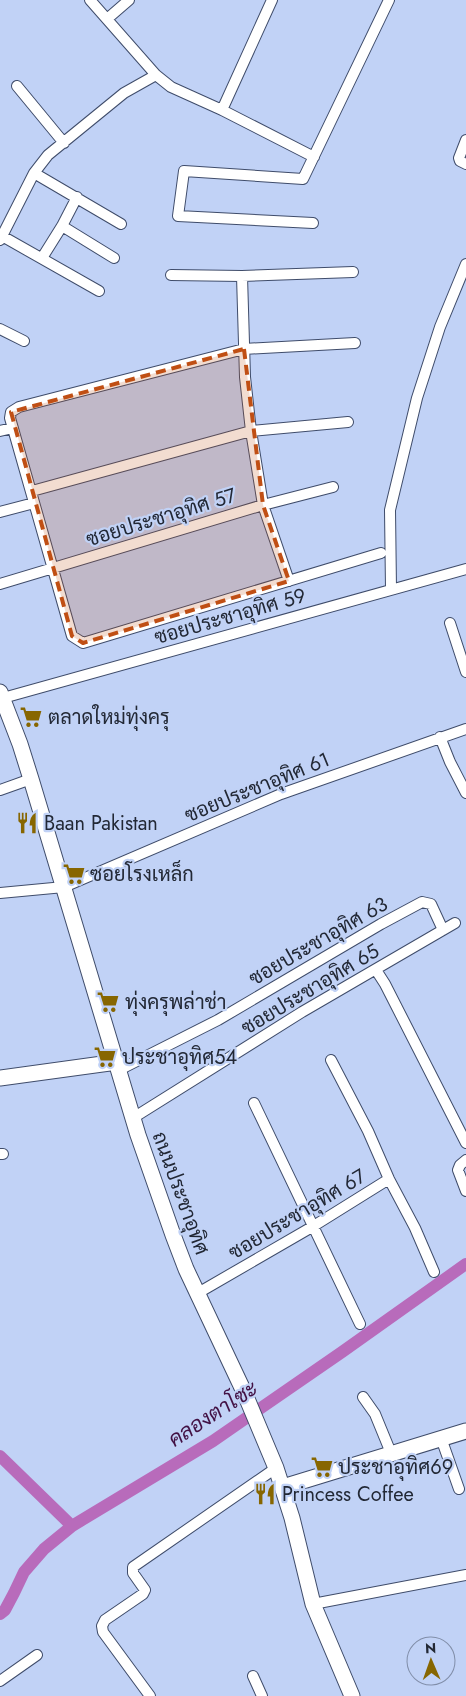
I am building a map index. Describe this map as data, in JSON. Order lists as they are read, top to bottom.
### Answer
{
  "streets": {
    "main road": ["ถนนประชาอุทิศ"],
    "street": [
      "ซอยประชาอุทิศ 57",
      "ซอยประชาอุทิศ 59",
      "ซอยประชาอุทิศ 61",
      "ซอยประชาอุทิศ 63",
      "ซอยประชาอุทิศ 65",
      "ซอยประชาอุทิศ 67"
    ]
  },
  "crossings": [
    ["ซอยประชาอุทิศ 59", "ถนนประชาอุทิศ"],
    ["ซอยประชาอุทิศ 61", "ถนนประชาอุทิศ"],
    ["ซอยประชาอุทิศ 63", "ซอยประชาอุทิศ 65"],
    ["ซอยประชาอุทิศ 63", "ถนนประชาอุทิศ"],
    ["ซอยประชาอุทิศ 65", "ถนนประชาอุทิศ"],
    ["ถนนประชาอุทิศ", "ซอยประชาอุทิศ 67"]
  ],
  "water": ["คลองตาโซะ"],
  "places": {
    "supermarket": [
      "ตลาดใหม่ทุ่งครุ",
      "ซอยโรงเหล็ก",
      "ทุ่งครุพล่าช่า",
      "ประชาอุทิศ54",
      "ประชาอุทิศ69"
    ],
    "restaurant": ["Baan Pakistan", "Princess Coffee"]
  },
  "north": "top"
}
